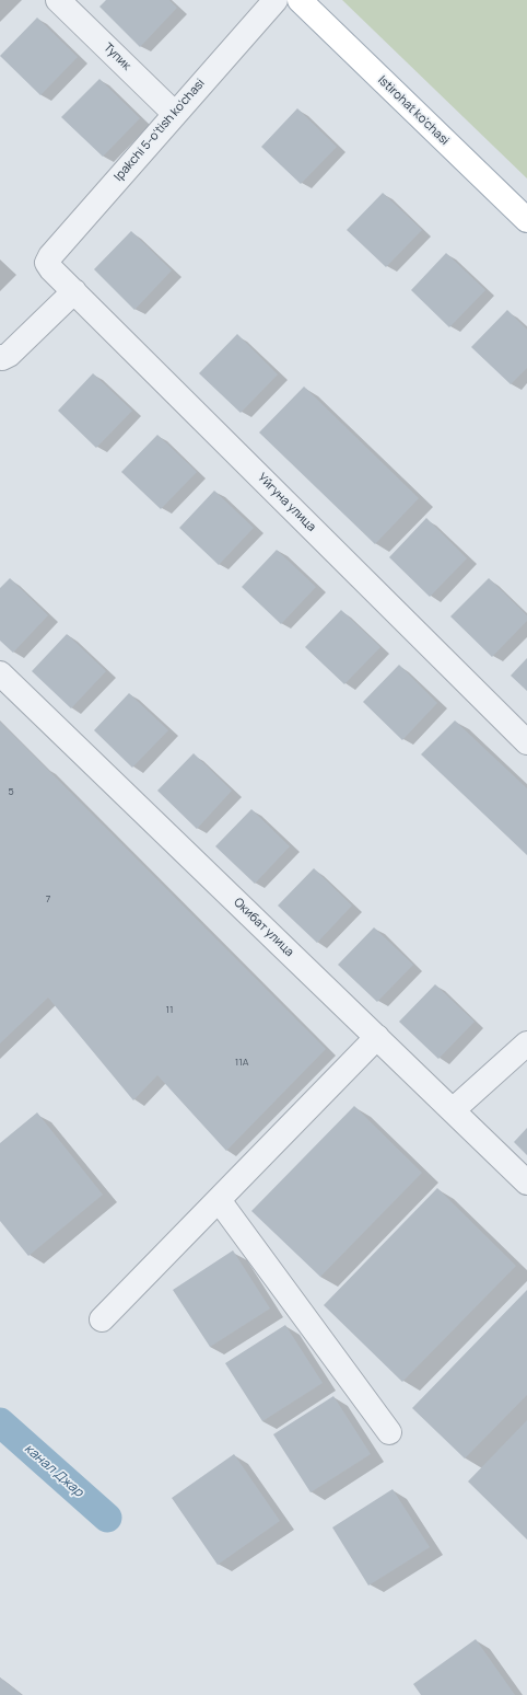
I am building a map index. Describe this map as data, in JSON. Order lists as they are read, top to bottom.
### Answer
{
  "streets": {
    "main road": ["Istirohat ko'chasi"],
    "street": [
      "Тупик",
      "Ipakchi 5-o'tish ko'chasi",
      "Уйгуна улица",
      "Окибат улица"
    ]
  },
  "crossings": [
    ["Тупик", "Ipakchi 5-o'tish ko'chasi"],
    ["Ipakchi 5-o'tish ko'chasi", "Уйгуна улица"]
  ],
  "water": ["канал Джар"],
  "house_numbers": [
    "5",
    "7",
    "11",
    "11A"
  ]
}
